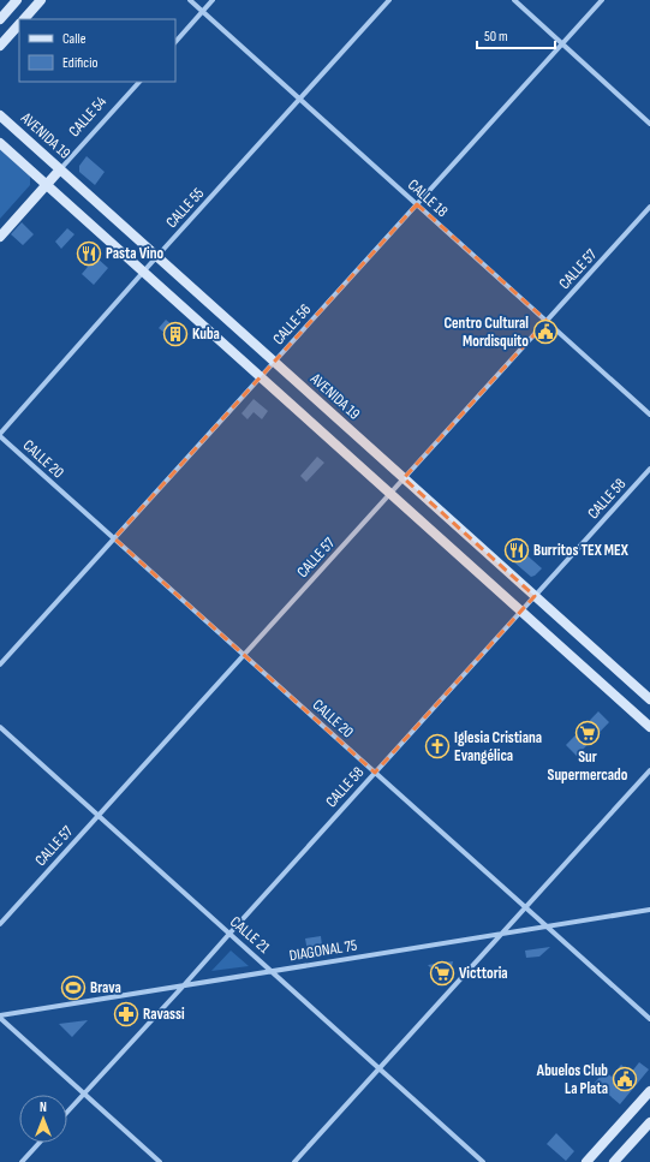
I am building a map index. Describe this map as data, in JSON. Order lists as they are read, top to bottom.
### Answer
{
  "streets": {
    "main road": ["CALLE 54", "AVENIDA 19"],
    "street": [
      "CALLE 18",
      "CALLE 55",
      "CALLE 57",
      "CALLE 56",
      "CALLE 20",
      "CALLE 58",
      "CALLE 21",
      "DIAGONAL 75"
    ]
  },
  "crossings": [
    ["CALLE 54", "AVENIDA 19"],
    ["AVENIDA 19", "CALLE 55"],
    ["AVENIDA 19", "CALLE 57"],
    ["AVENIDA 19", "CALLE 56"],
    ["AVENIDA 19", "CALLE 58"],
    ["CALLE 18", "CALLE 55"],
    ["CALLE 18", "CALLE 57"],
    ["CALLE 18", "CALLE 56"],
    ["CALLE 55", "CALLE 20"],
    ["CALLE 57", "CALLE 20"],
    ["CALLE 57", "CALLE 21"],
    ["CALLE 56", "CALLE 20"],
    ["CALLE 20", "CALLE 58"],
    ["CALLE 20", "DIAGONAL 75"],
    ["CALLE 58", "CALLE 21"],
    ["CALLE 58", "DIAGONAL 75"],
    ["CALLE 21", "DIAGONAL 75"]
  ],
  "places": {
    "restaurant": ["Pasta Vino", "Burritos TEX MEX"],
    "public building": ["Centro Cultural Mordisquito", "Abuelos Club La Plata"],
    "building": ["Kuba"],
    "supermarket": ["Sur Supermercado", "Victtoria"],
    "church": ["Iglesia Cristiana Evangélica"],
    "sports": ["Brava"],
    "pharmacy": ["Ravassi"]
  },
  "legend": ["Calle", "Edificio"],
  "scale_bar": "50 m",
  "north": "top"
}
